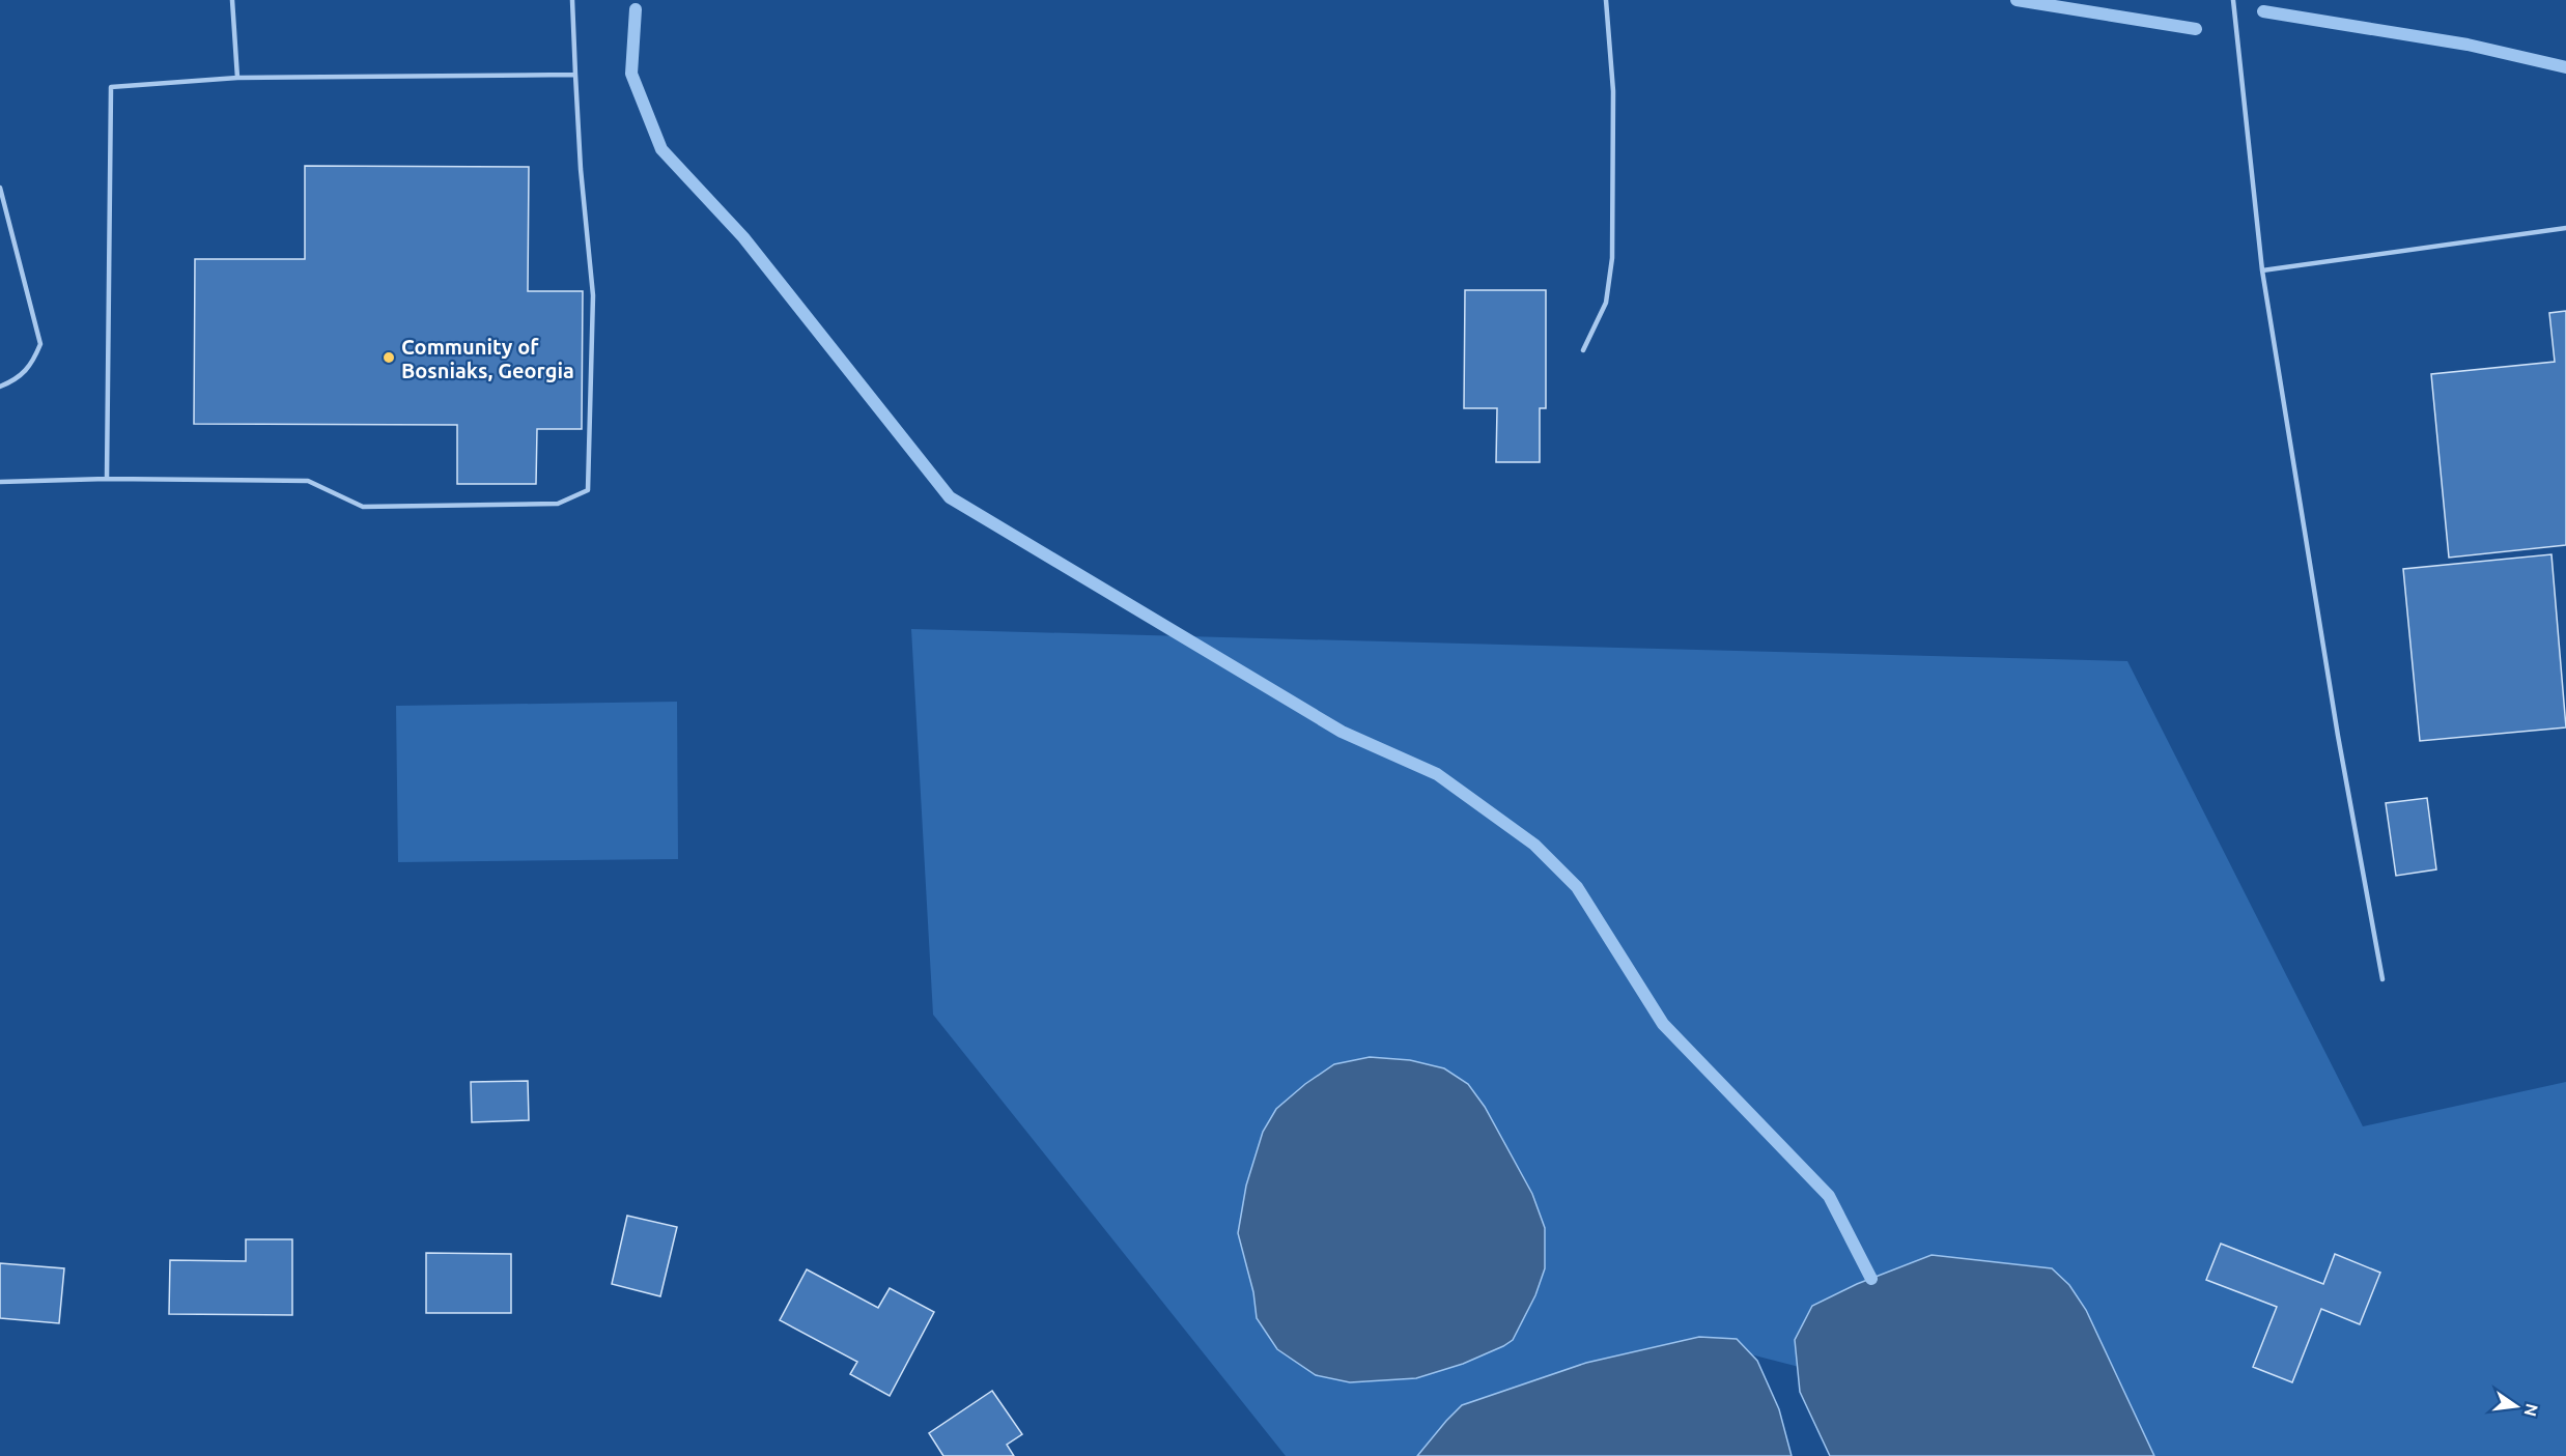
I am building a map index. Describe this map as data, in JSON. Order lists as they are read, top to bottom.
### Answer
{
  "places": ["Community of Bosniaks, Georgia"],
  "north": "right"
}
